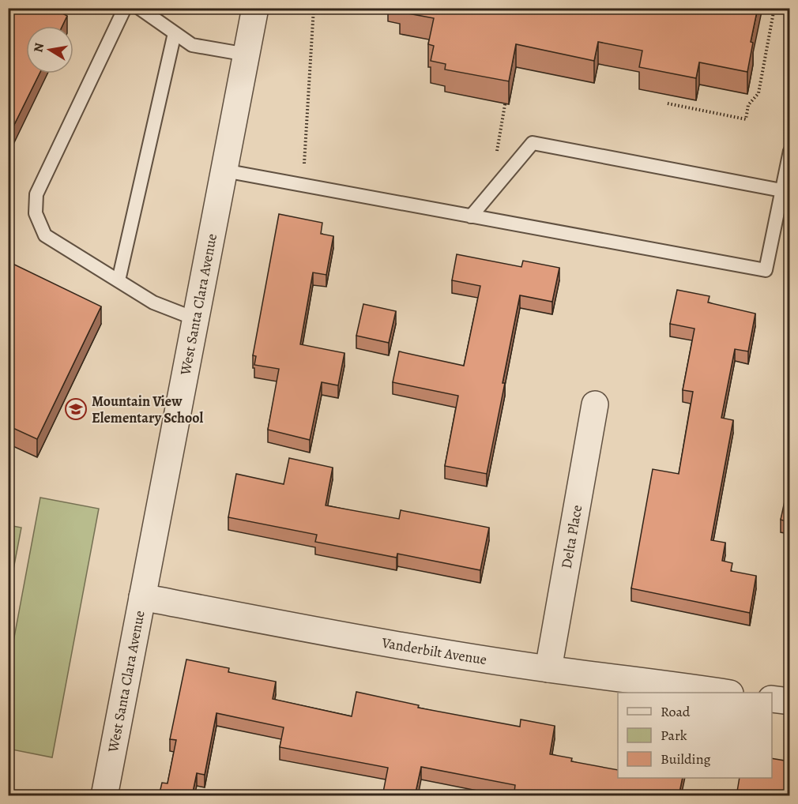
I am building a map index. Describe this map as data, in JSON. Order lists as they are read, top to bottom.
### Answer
{
  "streets": {
    "street": ["West Santa Clara Avenue", "Delta Place", "Vanderbilt Avenue"]
  },
  "crossings": [
    ["West Santa Clara Avenue", "Vanderbilt Avenue"],
    ["Delta Place", "Vanderbilt Avenue"]
  ],
  "places": {
    "school or university": ["Mountain View Elementary School"]
  },
  "legend": ["Road", "Park", "Building"],
  "north": "left"
}
